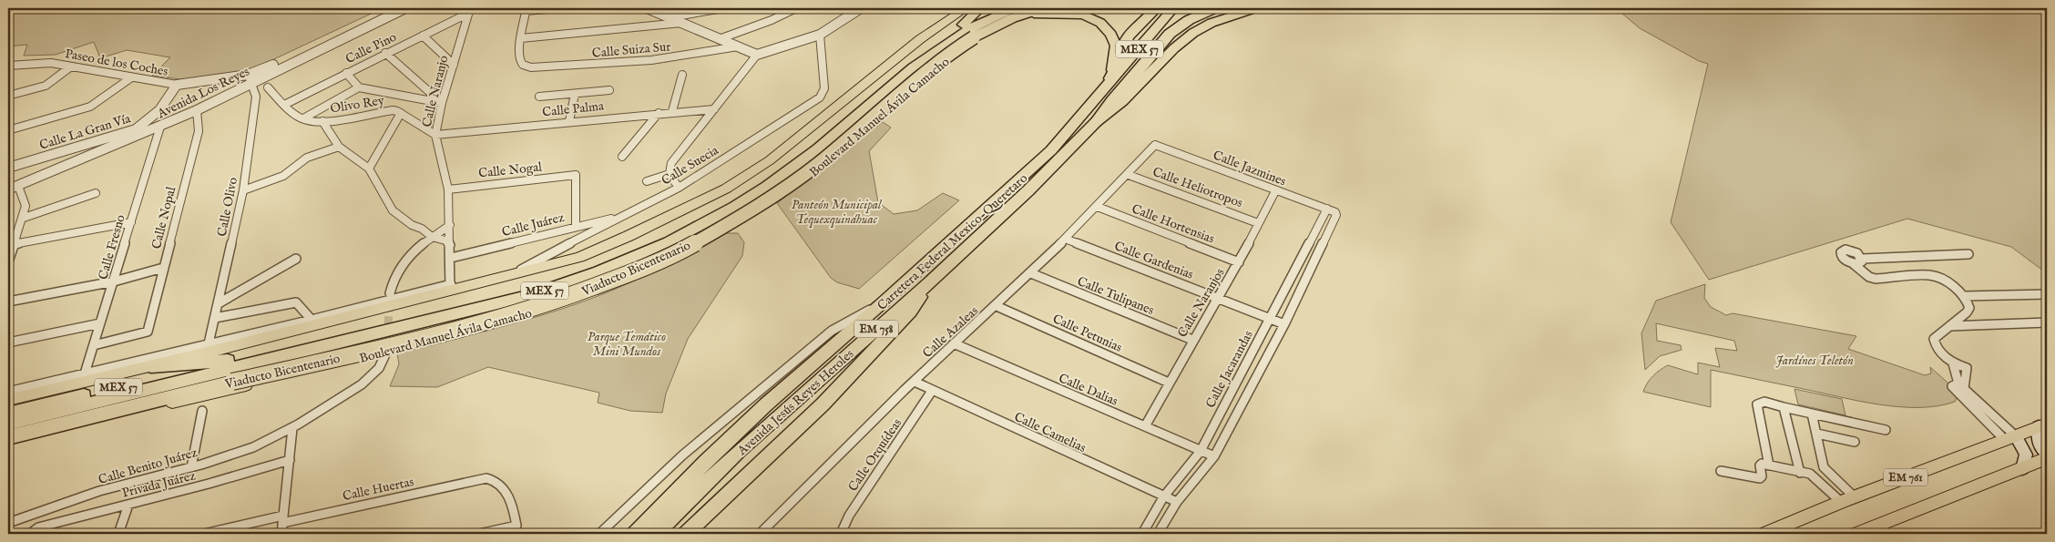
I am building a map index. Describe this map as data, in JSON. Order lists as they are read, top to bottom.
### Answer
{
  "streets": {
    "highway": [
      "MEX 57",
      "Boulevard Manuel Ávila Camacho",
      "Carretera Federal Mexico-Queretaro",
      "Viaducto Bicentenario",
      "EM 758",
      "Avenida Jesús Reyes Heroles"
    ],
    "main road": ["EM 761"],
    "street": [
      "Calle Pino",
      "Calle Suiza Sur",
      "Paseo de los Coches",
      "Calle Naranjo",
      "Avenida Los Reyes",
      "Olivo Rey",
      "Calle Palma",
      "Calle La Gran Vía",
      "Calle Suecia",
      "Calle Jazmines",
      "Calle Nogal",
      "Calle Heliotropos",
      "Calle Olivo",
      "Calle Nopal",
      "Calle Hortensias",
      "Calle Juárez",
      "Calle Fresno",
      "Calle Gardenias",
      "Calle Tulipanes",
      "Calle Naranjos",
      "Calle Azaleas",
      "Calle Petunias",
      "Calle Jacarandas",
      "Calle Dalias",
      "Calle Camelias",
      "Calle Orquídeas",
      "Calle Benito Juárez",
      "Privada Juárez",
      "Calle Huertas"
    ]
  },
  "crossings": [
    ["Calle Pino", "Calle Naranjo"],
    ["Paseo de los Coches", "Avenida Los Reyes"],
    ["Paseo de los Coches", "Calle La Gran Vía"],
    ["Paseo de los Coches", "Calle Olivo"],
    ["Calle Naranjo", "Olivo Rey"],
    ["Calle Naranjo", "Calle Palma"],
    ["Calle Naranjo", "Boulevard Manuel Ávila Camacho"],
    ["Calle Naranjo", "Calle Nogal"],
    ["Calle Naranjo", "Calle Juárez"],
    ["Avenida Los Reyes", "Calle Olivo"],
    ["Avenida Los Reyes", "Calle Nopal"],
    ["Avenida Los Reyes", "Calle Fresno"],
    ["Olivo Rey", "Calle Palma"],
    ["Boulevard Manuel Ávila Camacho", "Calle Suecia"],
    ["Boulevard Manuel Ávila Camacho", "Calle Olivo"],
    ["Boulevard Manuel Ávila Camacho", "Calle Fresno"],
    ["Boulevard Manuel Ávila Camacho", "Viaducto Bicentenario"],
    ["Calle Suecia", "Calle Juárez"],
    ["Calle Jazmines", "Calle Gardenias"],
    ["Calle Jazmines", "Calle Naranjos"],
    ["Calle Jazmines", "Calle Azaleas"],
    ["Calle Jazmines", "Calle Jacarandas"],
    ["Calle Nogal", "Calle Juárez"],
    ["Calle Heliotropos", "Calle Naranjos"],
    ["Calle Heliotropos", "Calle Azaleas"],
    ["Calle Hortensias", "Calle Naranjos"],
    ["Calle Hortensias", "Calle Azaleas"],
    ["Calle Gardenias", "Calle Naranjos"],
    ["Calle Gardenias", "Calle Azaleas"],
    ["Calle Gardenias", "Calle Jacarandas"],
    ["Calle Tulipanes", "Calle Naranjos"],
    ["Calle Tulipanes", "Calle Azaleas"],
    ["Calle Naranjos", "Calle Petunias"],
    ["Calle Naranjos", "Calle Dalias"],
    ["Calle Azaleas", "Calle Petunias"],
    ["Calle Azaleas", "Calle Dalias"],
    ["Calle Azaleas", "Calle Camelias"],
    ["Calle Jacarandas", "Calle Dalias"],
    ["Calle Jacarandas", "Calle Camelias"],
    ["Calle Camelias", "Calle Orquídeas"]
  ],
  "parks": ["Panteón Municipal Tequexquináhuac", "Parque Temático Mini Mundos", "Jardínes Teletón"]
}
